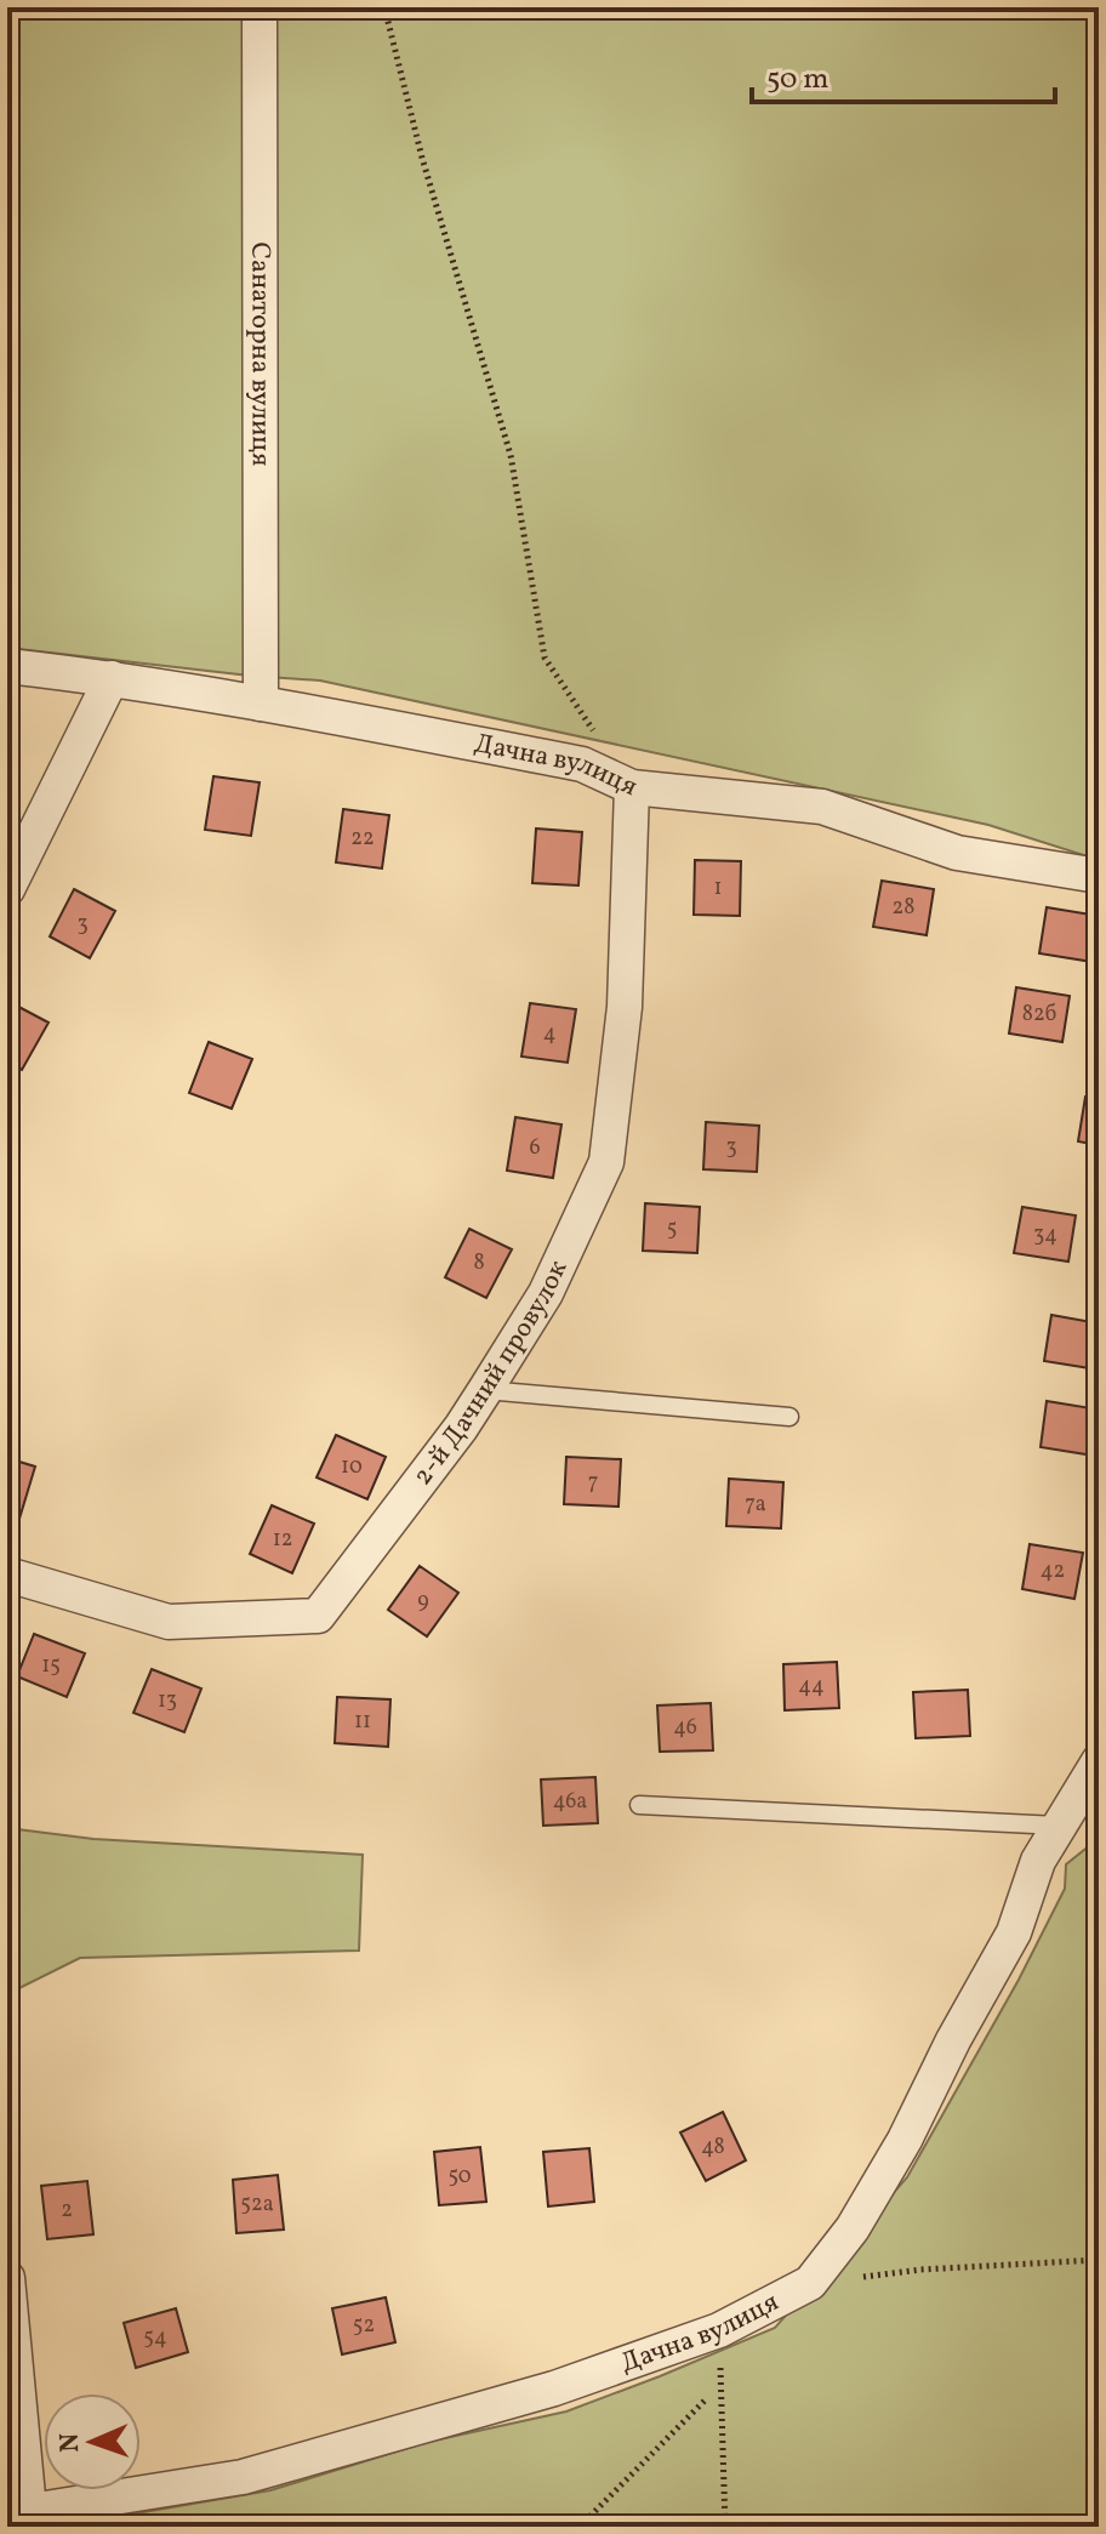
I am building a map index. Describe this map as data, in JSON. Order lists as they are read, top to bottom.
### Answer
{
  "streets": {
    "street": ["Санаторна вулиця", "Дачна вулиця", "2-й Дачний провулок"]
  },
  "crossings": [
    ["Санаторна вулиця", "Дачна вулиця"],
    ["Дачна вулиця", "2-й Дачний провулок"]
  ],
  "house_numbers": [
    "22",
    "1",
    "28",
    "3",
    "82б",
    "4",
    "6",
    "3",
    "5",
    "34",
    "8",
    "10",
    "7",
    "7а",
    "12",
    "42",
    "9",
    "15",
    "44",
    "13",
    "11",
    "46",
    "46а",
    "48",
    "50",
    "52а",
    "2",
    "52",
    "54"
  ],
  "scale_bar": "50 m",
  "north": "left"
}
